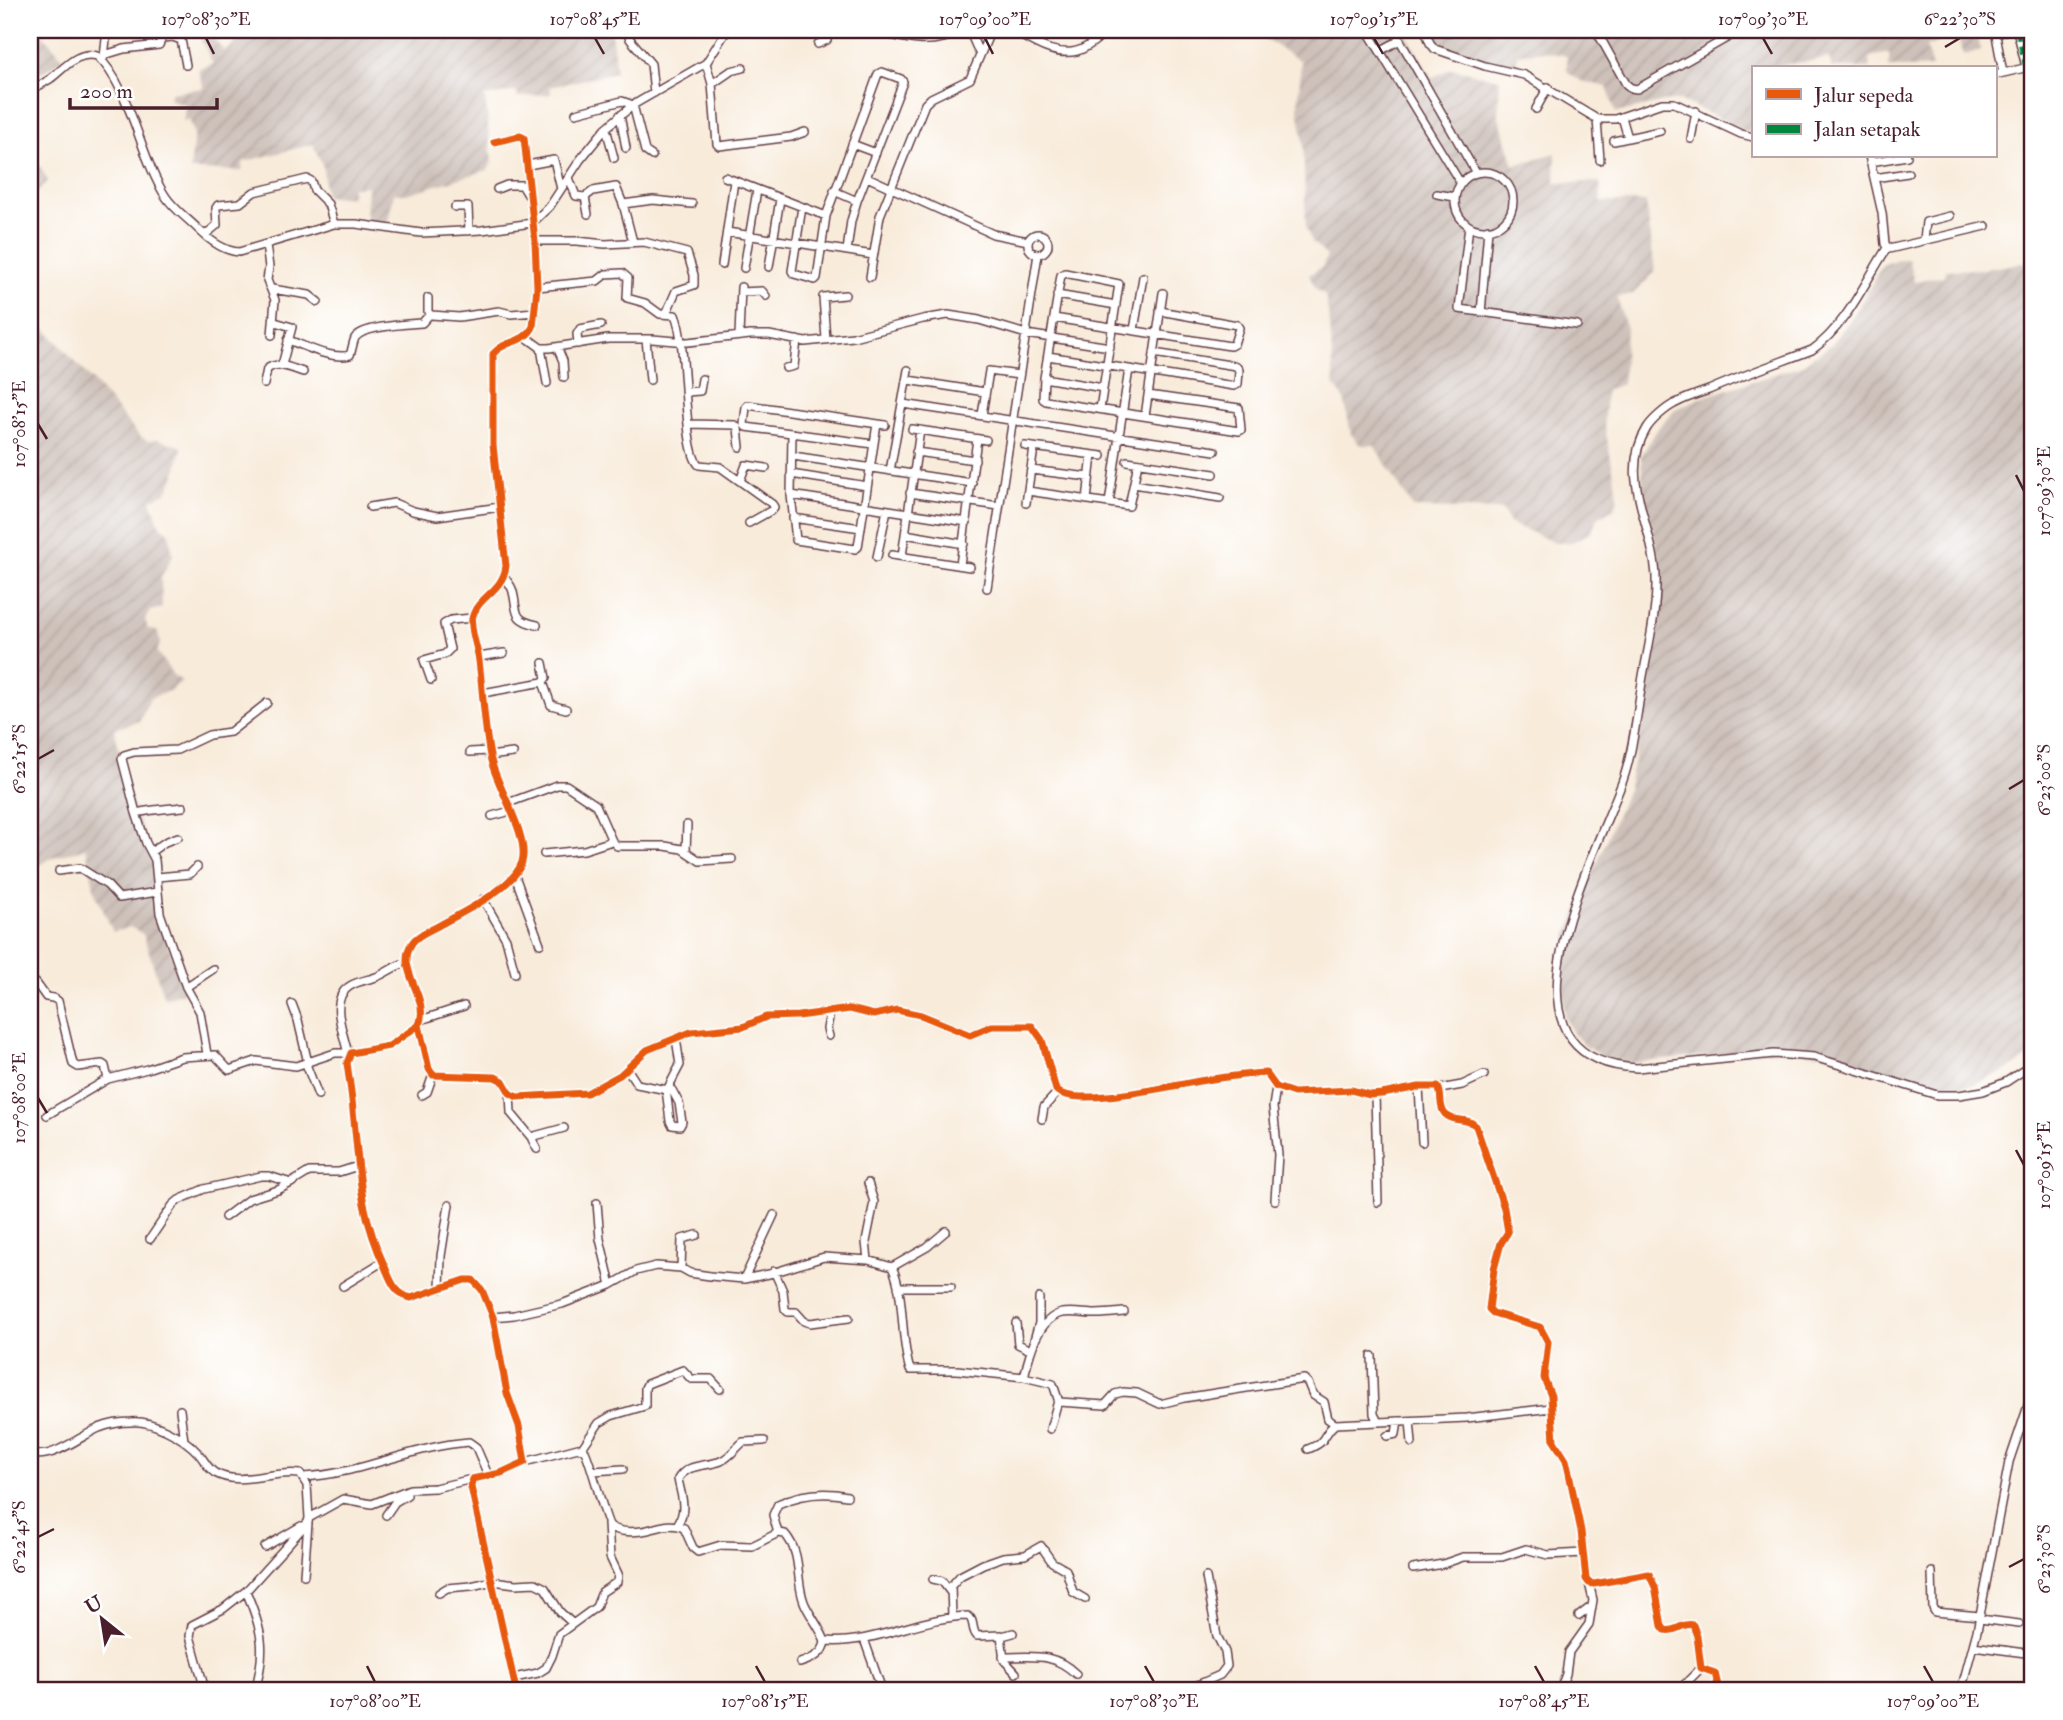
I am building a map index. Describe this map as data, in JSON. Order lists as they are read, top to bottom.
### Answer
{
  "legend": ["Jalur sepeda", "Jalan setapak"],
  "scale_bar": "200 m",
  "north": "top left",
  "coordinates": [
    "107°08'30\"E",
    "107°08'45\"E",
    "107°09'00\"E",
    "107°09'15\"E",
    "107°09'30\"E",
    "6°22'30\"S",
    "107°08'15\"E",
    "6°22'15\"S",
    "6°23'00\"S",
    "107°08'00\"E",
    "6°22'45\"S",
    "6°23'30\"S"
  ]
}
